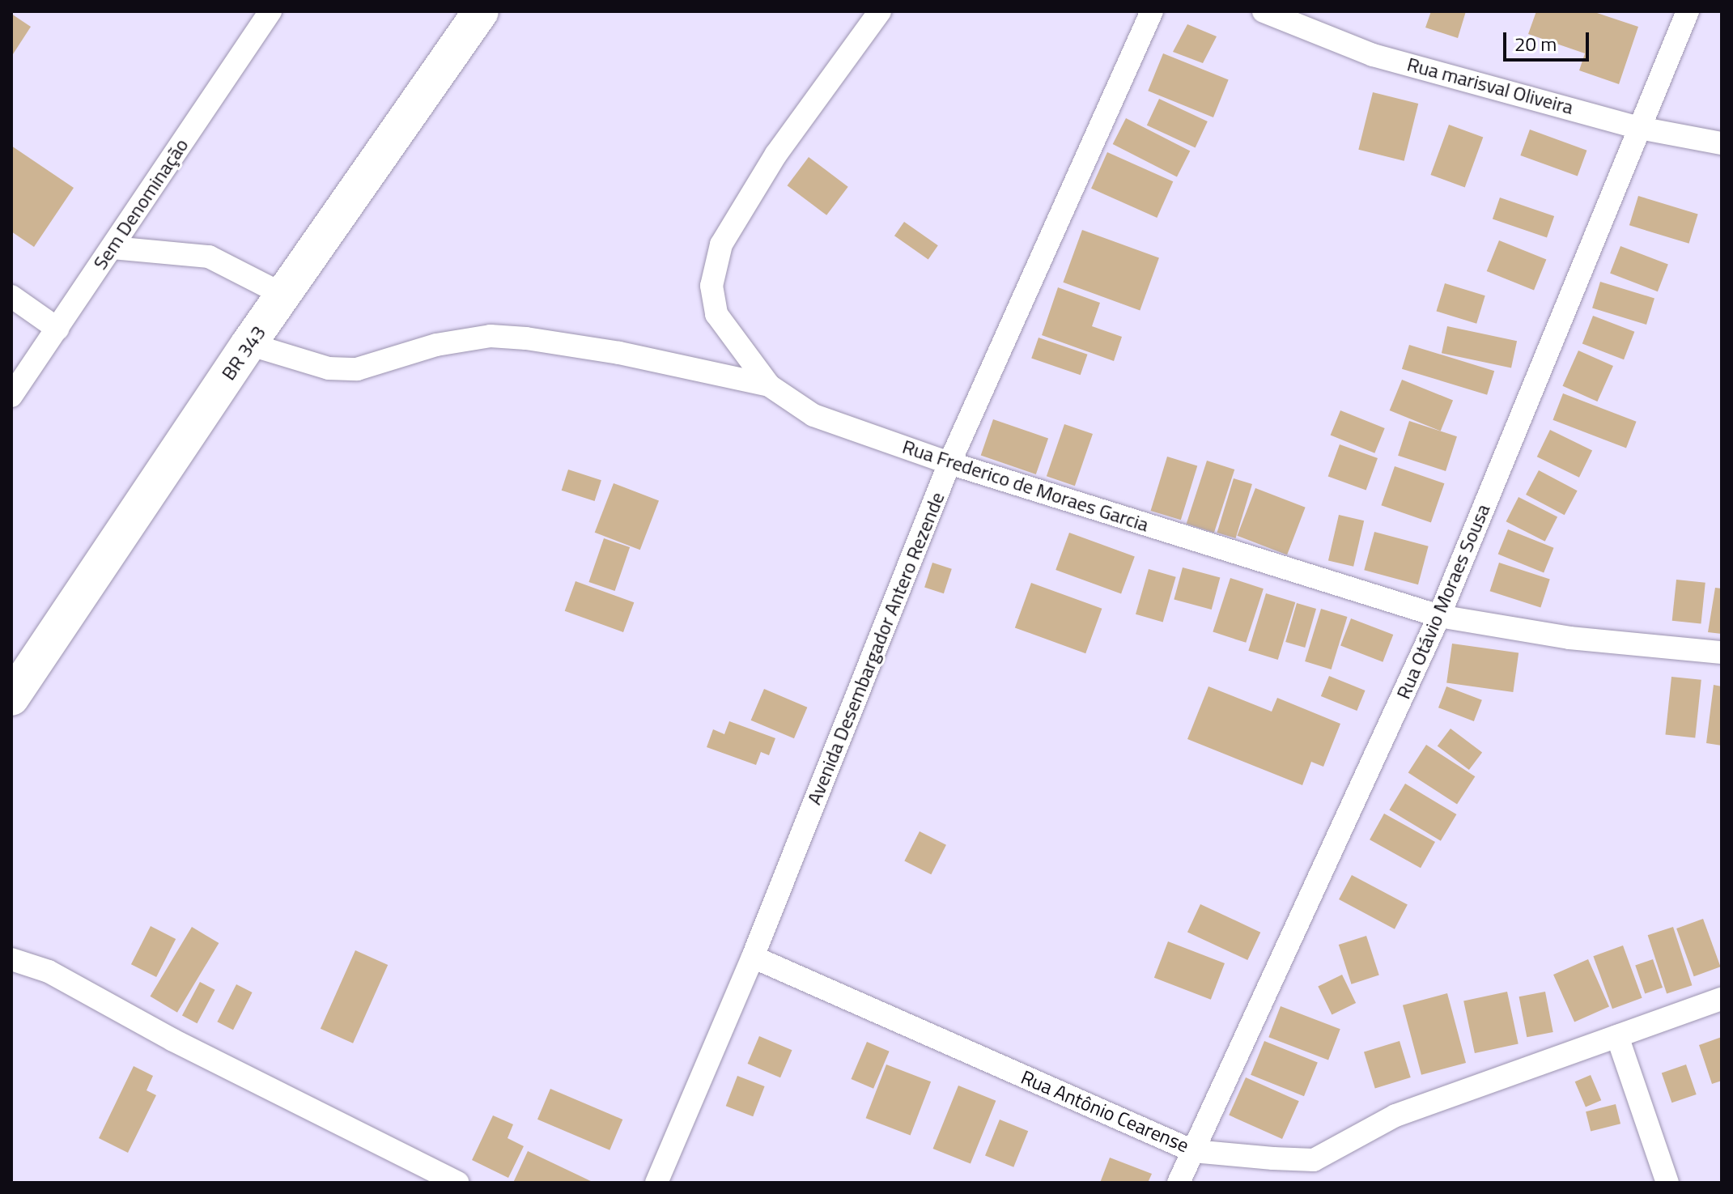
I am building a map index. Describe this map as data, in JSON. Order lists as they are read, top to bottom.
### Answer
{
  "streets": {
    "main road": ["BR 343"],
    "street": [
      "Rua marisval Oliveira",
      "Sem Denominação",
      "Rua Frederico de Moraes Garcia",
      "Rua Otávio Moraes Sousa",
      "Avenida Desembargador Antero Rezende",
      "Rua Antônio Cearense"
    ]
  },
  "crossings": [
    ["Rua marisval Oliveira", "Rua Otávio Moraes Sousa"],
    ["Rua Frederico de Moraes Garcia", "Rua Otávio Moraes Sousa"],
    ["Rua Frederico de Moraes Garcia", "Avenida Desembargador Antero Rezende"],
    ["Rua Otávio Moraes Sousa", "Rua Antônio Cearense"],
    ["Avenida Desembargador Antero Rezende", "Rua Antônio Cearense"]
  ],
  "scale_bar": "20 m"
}
